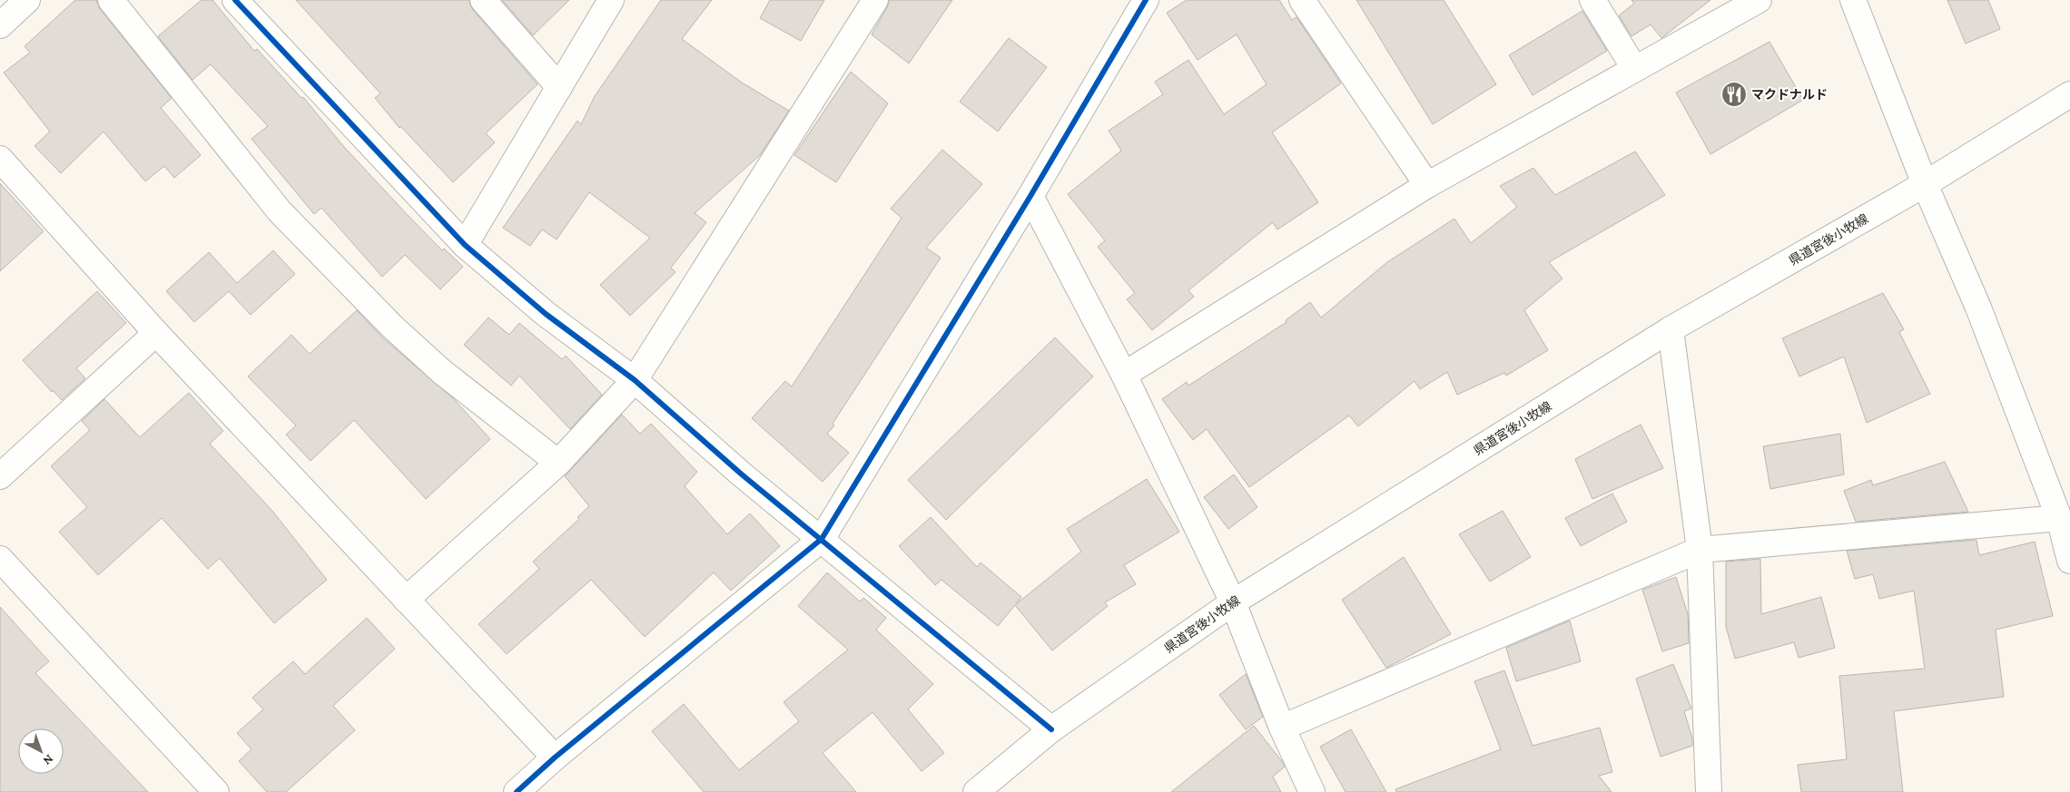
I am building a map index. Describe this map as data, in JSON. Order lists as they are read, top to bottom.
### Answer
{
  "streets": {
    "street": ["県道宮後小牧線"]
  },
  "places": {
    "restaurant": ["マクドナルド"]
  },
  "north": "bottom right"
}
